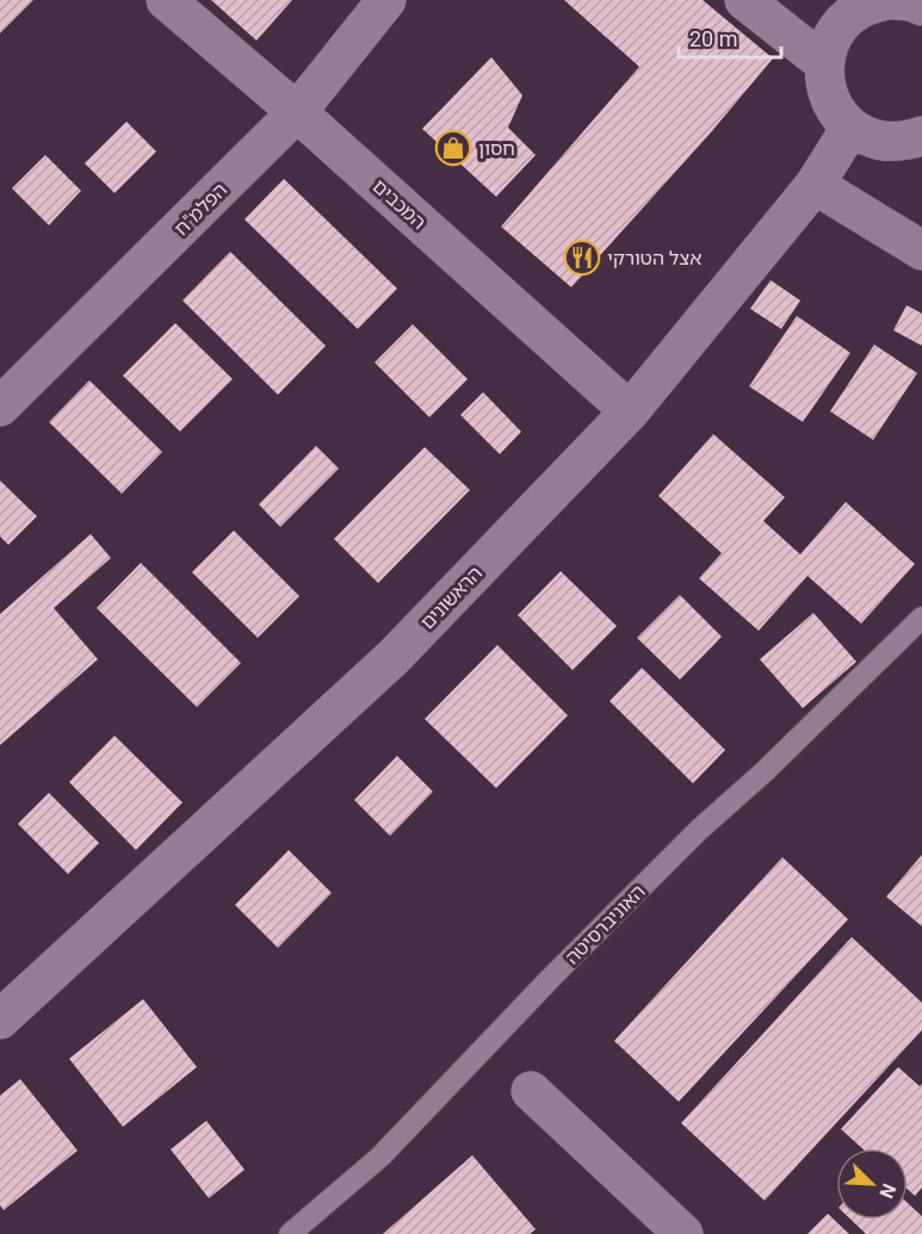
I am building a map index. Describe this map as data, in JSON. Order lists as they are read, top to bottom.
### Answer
{
  "streets": {
    "street": ["המכבים", "הפלמ\"ח", "הראשונים"],
    "lane": ["האוניברסיטה"]
  },
  "crossings": [
    ["המכבים", "הפלמ\"ח"],
    ["המכבים", "הראשונים"]
  ],
  "places": {
    "shop": ["חסון"],
    "restaurant": ["אצל הטורקי"]
  },
  "scale_bar": "20 m",
  "north": "bottom right"
}
